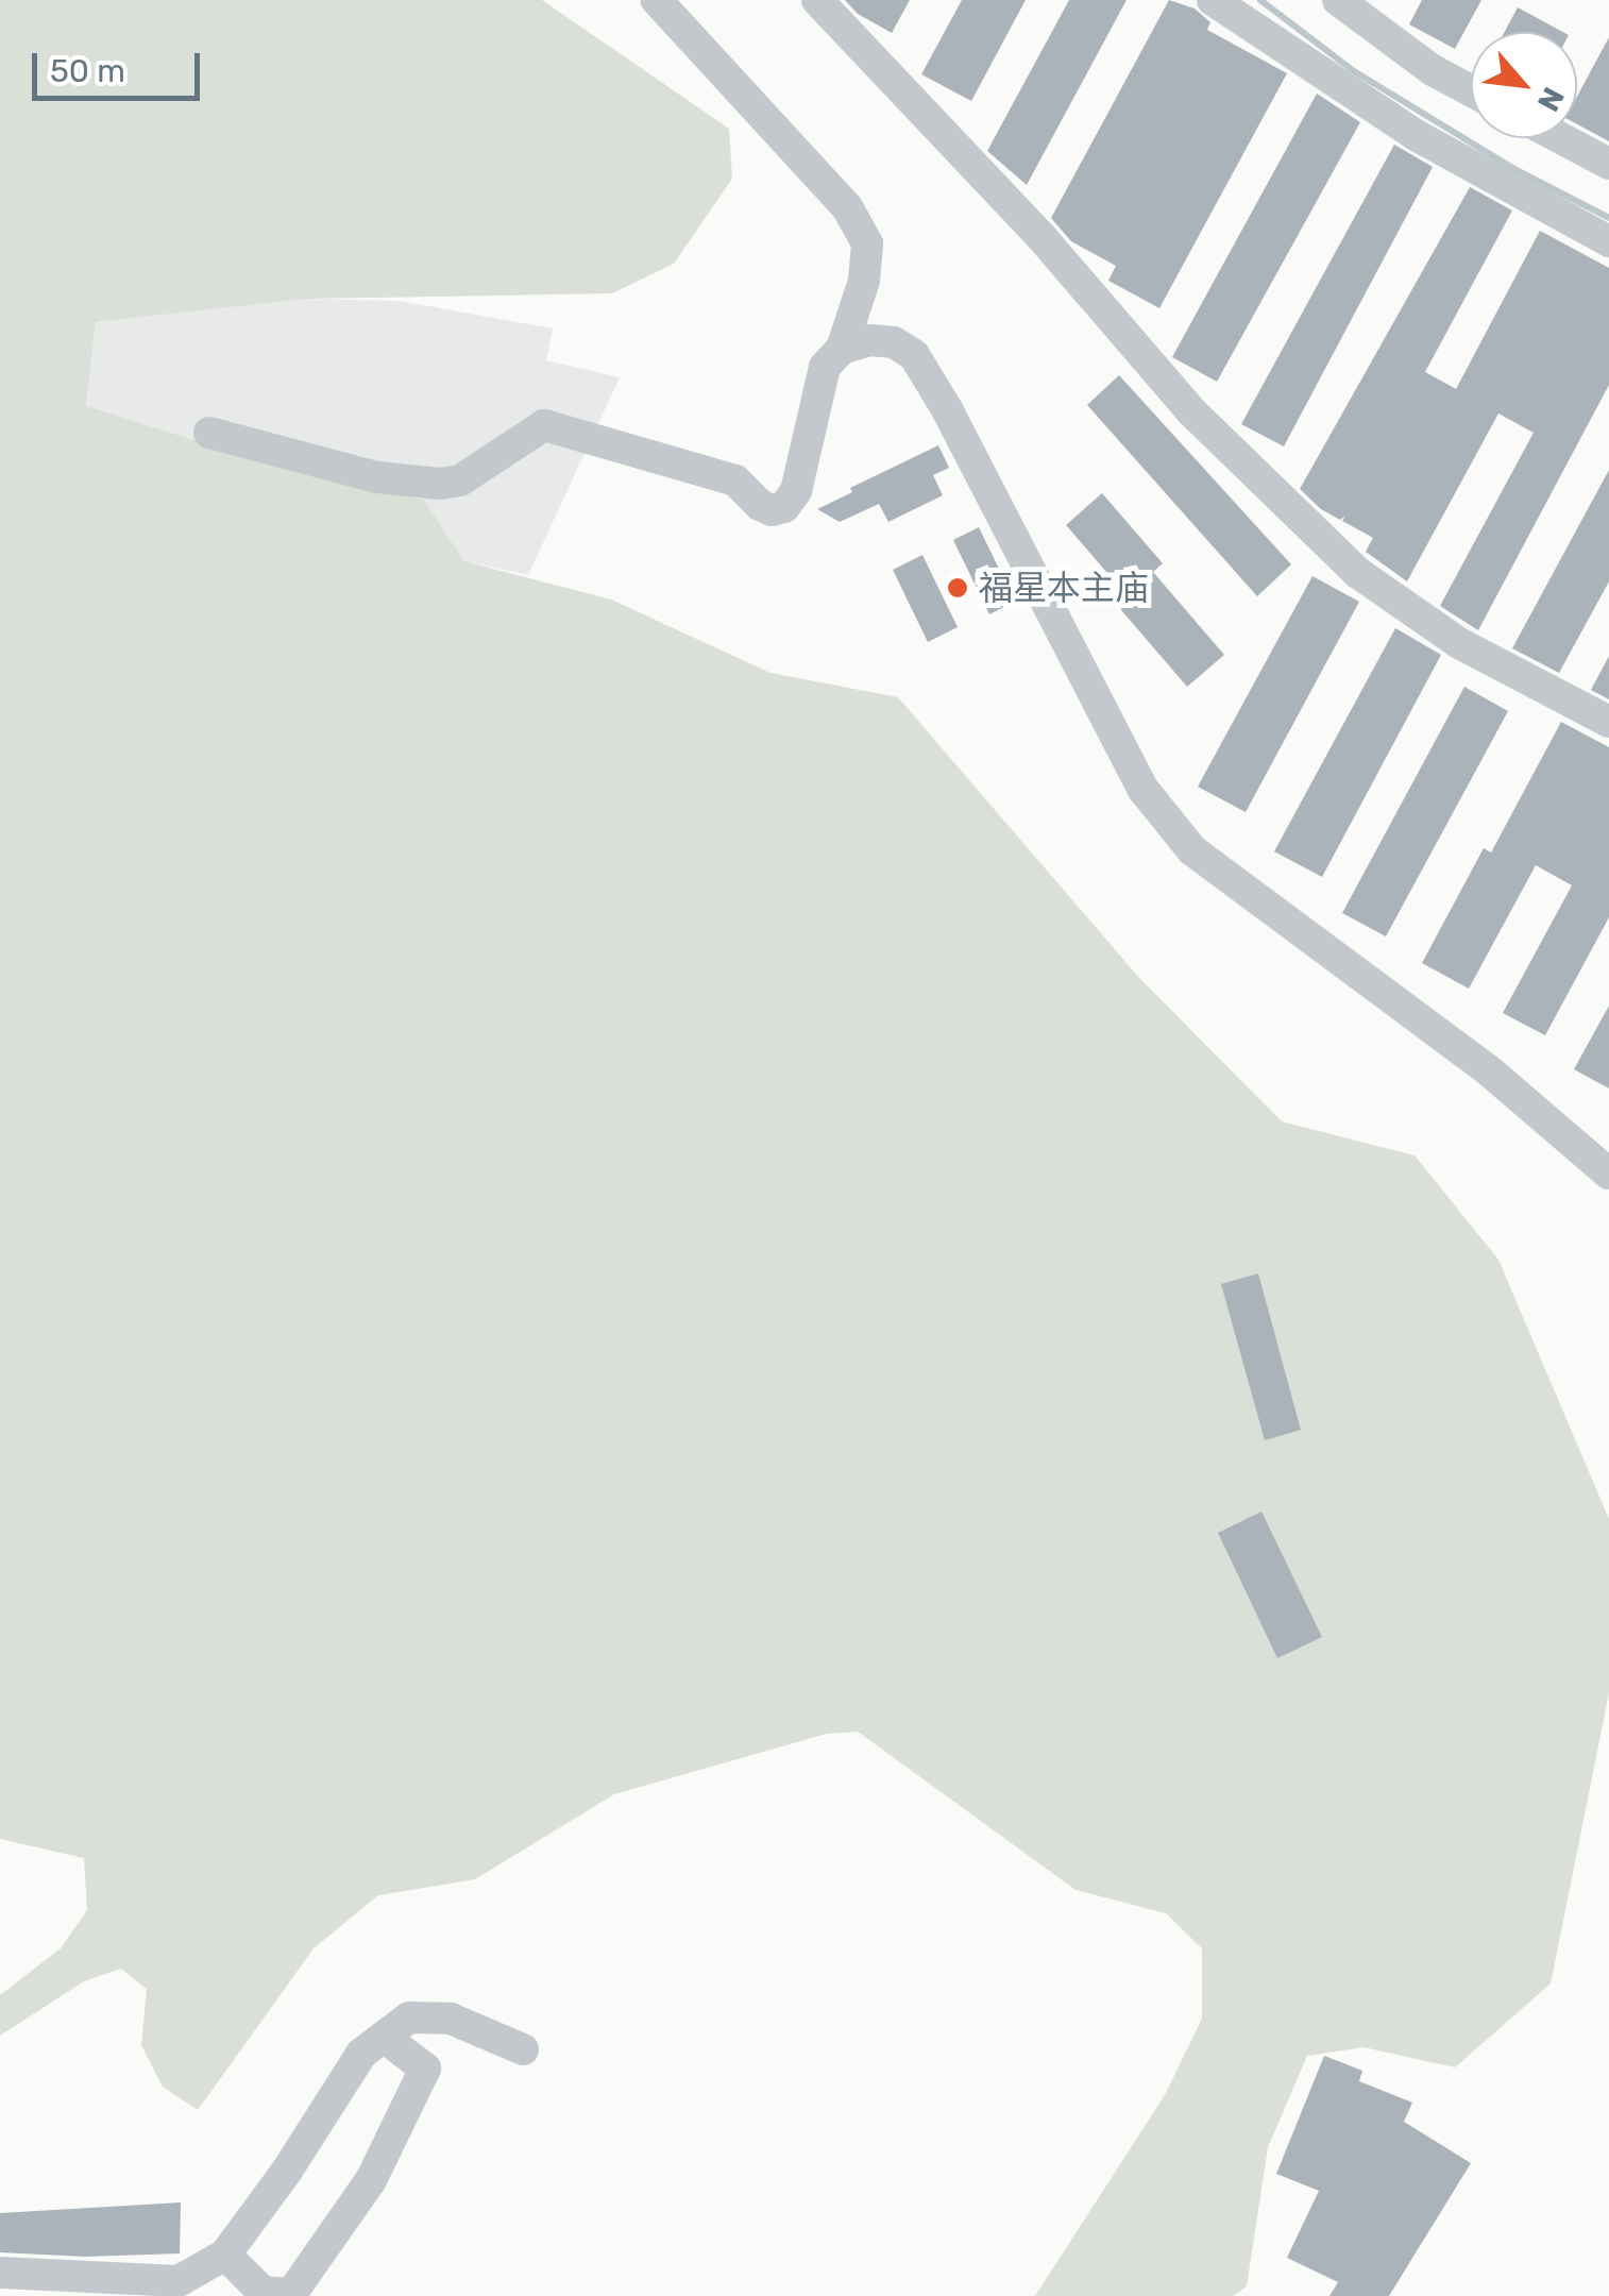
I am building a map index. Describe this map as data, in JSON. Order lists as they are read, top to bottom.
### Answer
{
  "places": ["福星本主庙"],
  "scale_bar": "50 m",
  "north": "bottom right"
}
